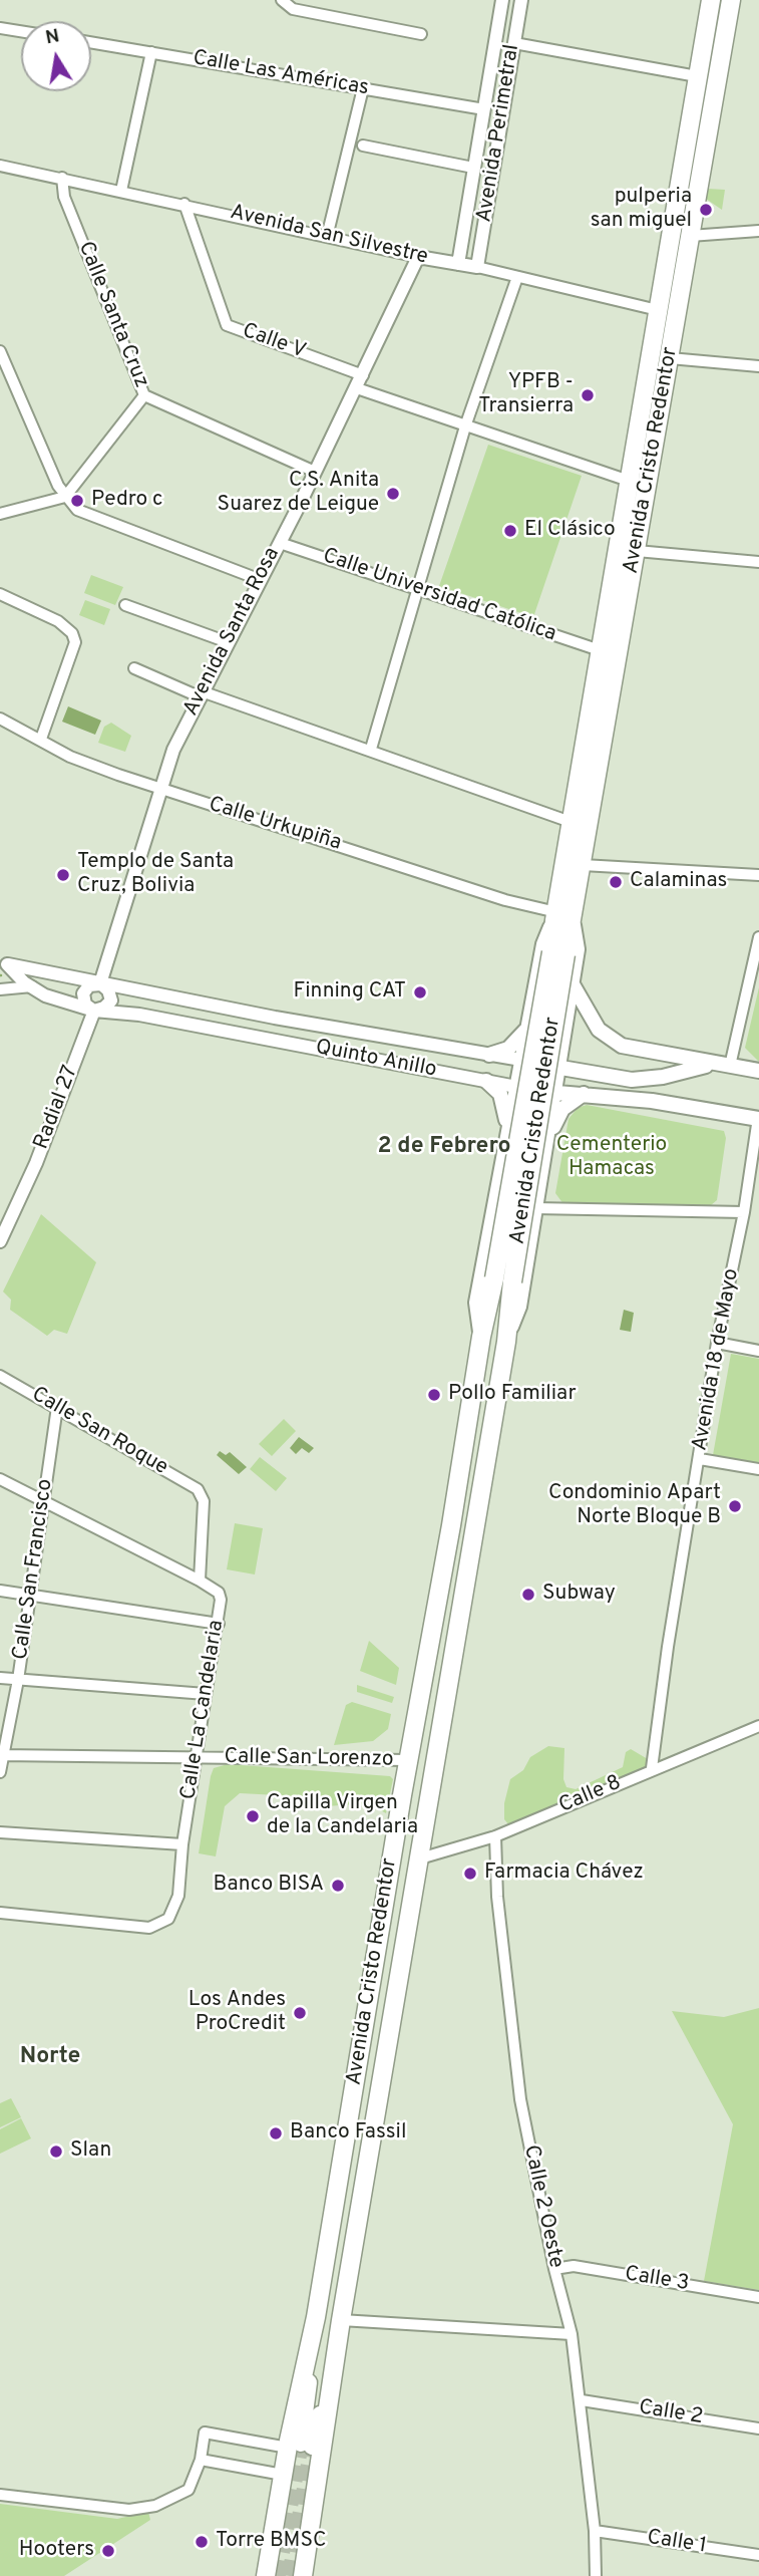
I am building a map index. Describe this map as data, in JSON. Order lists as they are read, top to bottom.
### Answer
{
  "streets": {
    "highway": ["Avenida Cristo Redentor"],
    "main road": ["Quinto Anillo"],
    "street": [
      "Calle Las Américas",
      "Avenida Perimetral",
      "Avenida San Silvestre",
      "Calle Santa Cruz",
      "Calle V",
      "Calle Universidad Católica",
      "Avenida Santa Rosa",
      "Calle Urkupiña",
      "Radial 27",
      "Avenida 18 de Mayo",
      "Calle San Roque",
      "Calle San Francisco",
      "Calle La Candelaria",
      "Calle San Lorenzo",
      "Calle 8",
      "Calle 2 Oeste",
      "Calle 3",
      "Calle 2",
      "Calle 1"
    ]
  },
  "crossings": [
    ["Calle Las Américas", "Avenida Perimetral"],
    ["Avenida Perimetral", "Avenida San Silvestre"],
    ["Avenida San Silvestre", "Calle Santa Cruz"],
    ["Avenida San Silvestre", "Calle V"],
    ["Avenida San Silvestre", "Avenida Cristo Redentor"],
    ["Avenida San Silvestre", "Avenida Santa Rosa"],
    ["Calle Santa Cruz", "Avenida Santa Rosa"],
    ["Calle V", "Avenida Santa Rosa"],
    ["Avenida Cristo Redentor", "Calle Universidad Católica"],
    ["Avenida Cristo Redentor", "Calle Urkupiña"],
    ["Avenida Cristo Redentor", "Quinto Anillo"],
    ["Avenida Cristo Redentor", "Calle San Lorenzo"],
    ["Avenida Cristo Redentor", "Calle 8"],
    ["Calle Universidad Católica", "Avenida Santa Rosa"],
    ["Avenida Santa Rosa", "Calle Urkupiña"],
    ["Avenida Santa Rosa", "Quinto Anillo"],
    ["Avenida Santa Rosa", "Radial 27"],
    ["Quinto Anillo", "Radial 27"],
    ["Quinto Anillo", "Avenida 18 de Mayo"],
    ["Avenida 18 de Mayo", "Calle 8"],
    ["Calle San Roque", "Calle San Francisco"],
    ["Calle San Roque", "Calle La Candelaria"],
    ["Calle San Francisco", "Calle San Lorenzo"],
    ["Calle La Candelaria", "Calle San Lorenzo"],
    ["Calle 8", "Calle 2 Oeste"],
    ["Calle 2 Oeste", "Calle 3"],
    ["Calle 2 Oeste", "Calle 2"],
    ["Calle 2 Oeste", "Calle 1"]
  ],
  "districts": ["2 de Febrero", "Norte"],
  "parks": ["Cementerio Hamacas"],
  "places": [
    "pulperia san miguel",
    "YPFB - Transierra",
    "C.S. Anita Suarez de Leigue",
    "Pedro c",
    "El Clásico",
    "Templo de Santa Cruz, Bolivia",
    "Calaminas",
    "Finning CAT",
    "Pollo Familiar",
    "Condominio Apart Norte Bloque B",
    "Subway",
    "Capilla Virgen de la Candelaria",
    "Farmacia Chávez",
    "Banco BISA",
    "Los Andes ProCredit",
    "Banco Fassil",
    "Slan",
    "Torre BMSC",
    "Hooters"
  ],
  "north": "top"
}
